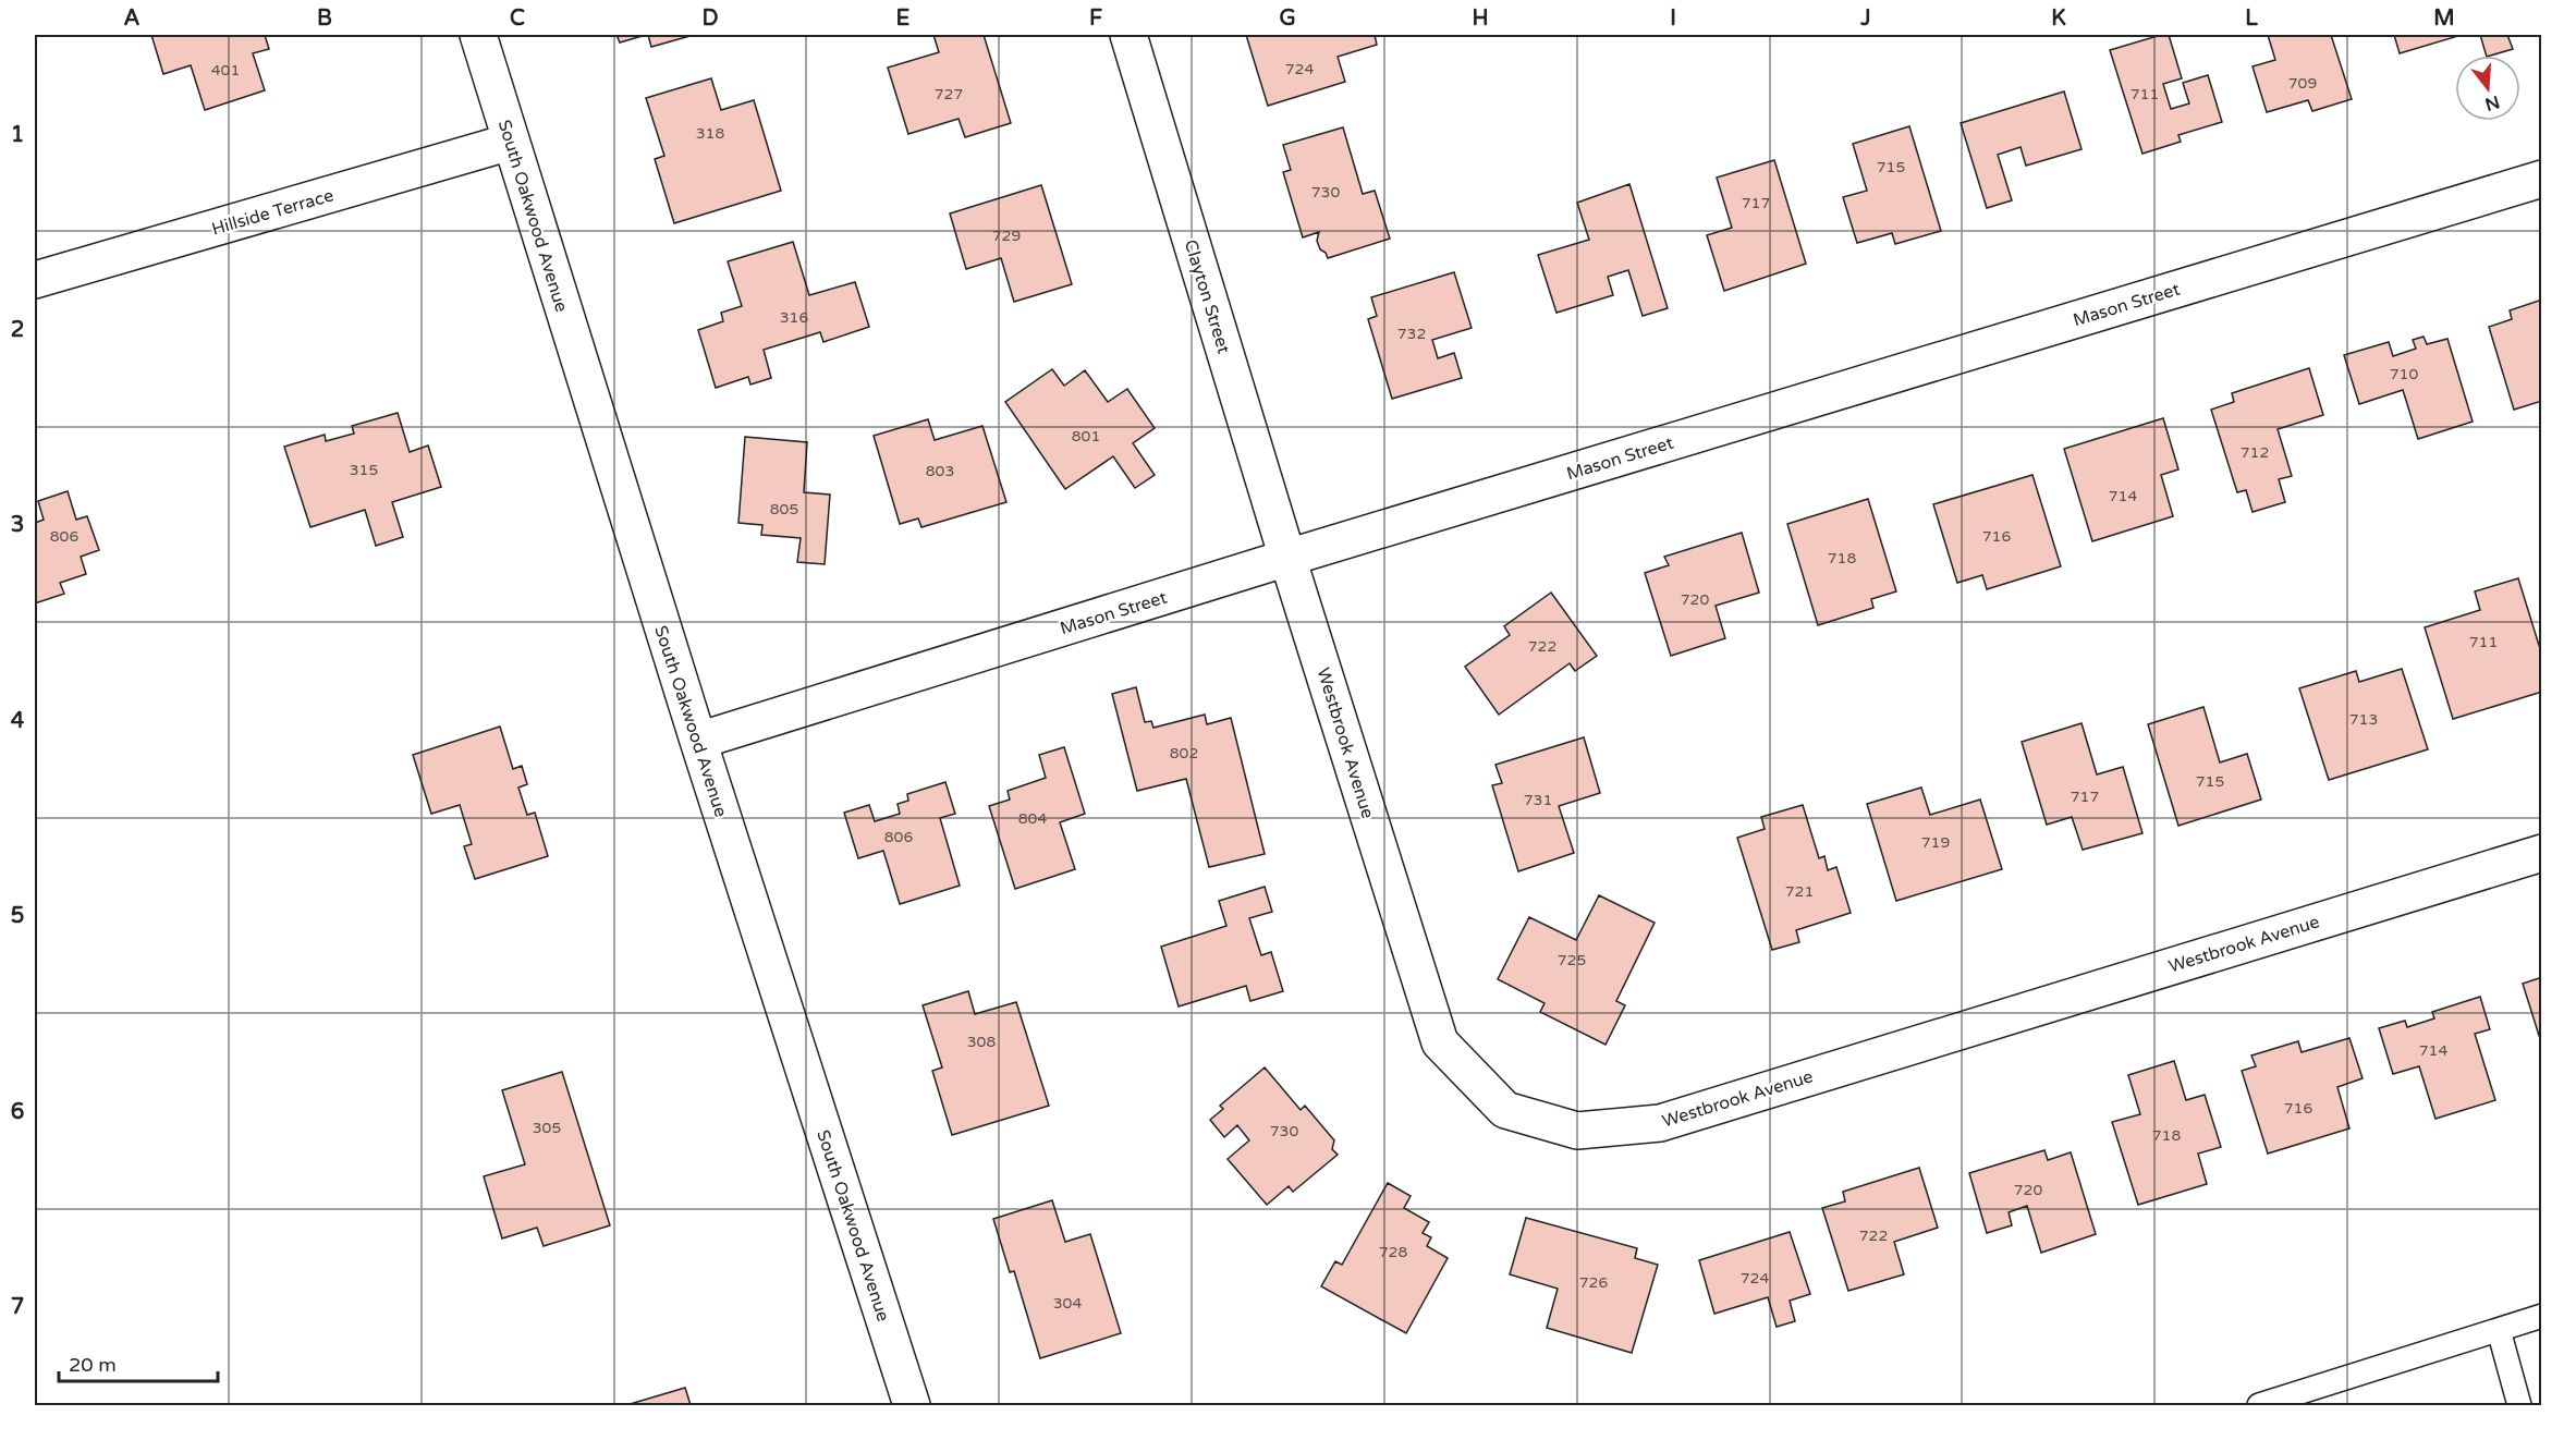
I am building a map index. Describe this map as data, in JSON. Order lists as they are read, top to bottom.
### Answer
{
  "streets": {
    "street": [
      "Hillside Terrace",
      "South Oakwood Avenue",
      "Clayton Street",
      "Mason Street",
      "Westbrook Avenue"
    ]
  },
  "crossings": [
    ["Hillside Terrace", "South Oakwood Avenue"],
    ["South Oakwood Avenue", "Mason Street"],
    ["Clayton Street", "Mason Street"],
    ["Clayton Street", "Westbrook Avenue"],
    ["Mason Street", "Westbrook Avenue"]
  ],
  "house_numbers": [
    "724",
    "401",
    "709",
    "727",
    "711",
    "318",
    "715",
    "730",
    "717",
    "729",
    "316",
    "732",
    "710",
    "801",
    "712",
    "315",
    "803",
    "714",
    "805",
    "806",
    "716",
    "718",
    "720",
    "711",
    "722",
    "713",
    "802",
    "715",
    "717",
    "731",
    "804",
    "806",
    "719",
    "721",
    "725",
    "308",
    "714",
    "716",
    "305",
    "730",
    "718",
    "720",
    "722",
    "728",
    "724",
    "726",
    "304"
  ],
  "scale_bar": "20 m",
  "north": "bottom",
  "grid": {
    "columns": [
      "A",
      "B",
      "C",
      "D",
      "E",
      "F",
      "G",
      "H",
      "I",
      "J",
      "K",
      "L",
      "M"
    ],
    "rows": [
      "1",
      "2",
      "3",
      "4",
      "5",
      "6",
      "7"
    ]
  }
}
